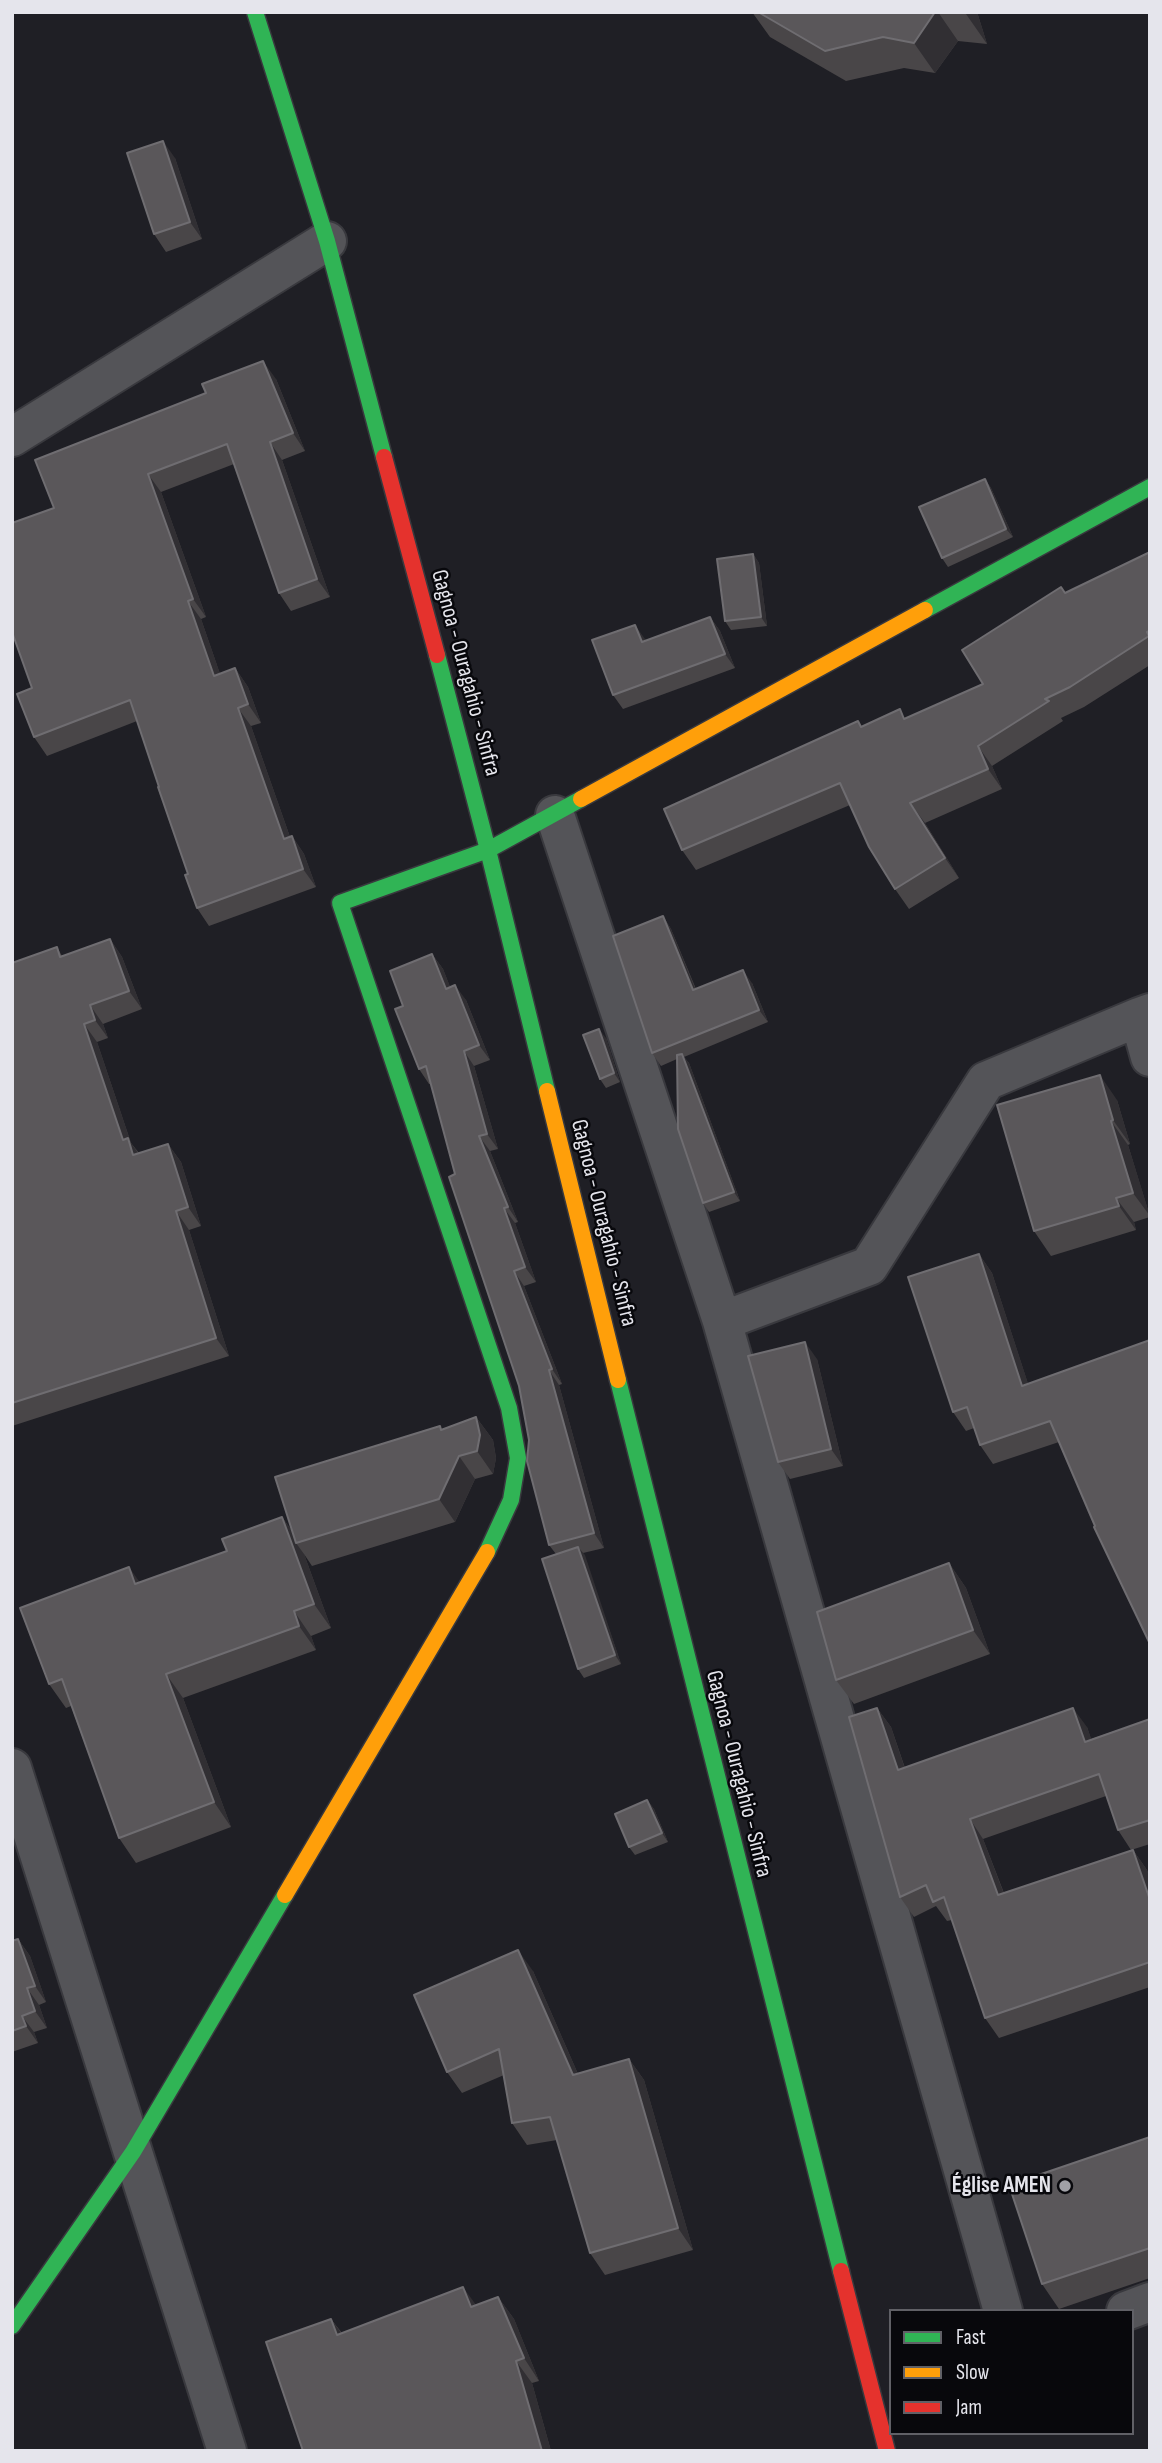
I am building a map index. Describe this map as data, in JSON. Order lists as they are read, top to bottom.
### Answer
{
  "streets": {
    "main road": ["Gagnoa - Ouragahio - Sinfra"]
  },
  "places": ["Église AMEN"],
  "legend": ["Fast", "Slow", "Jam"]
}
